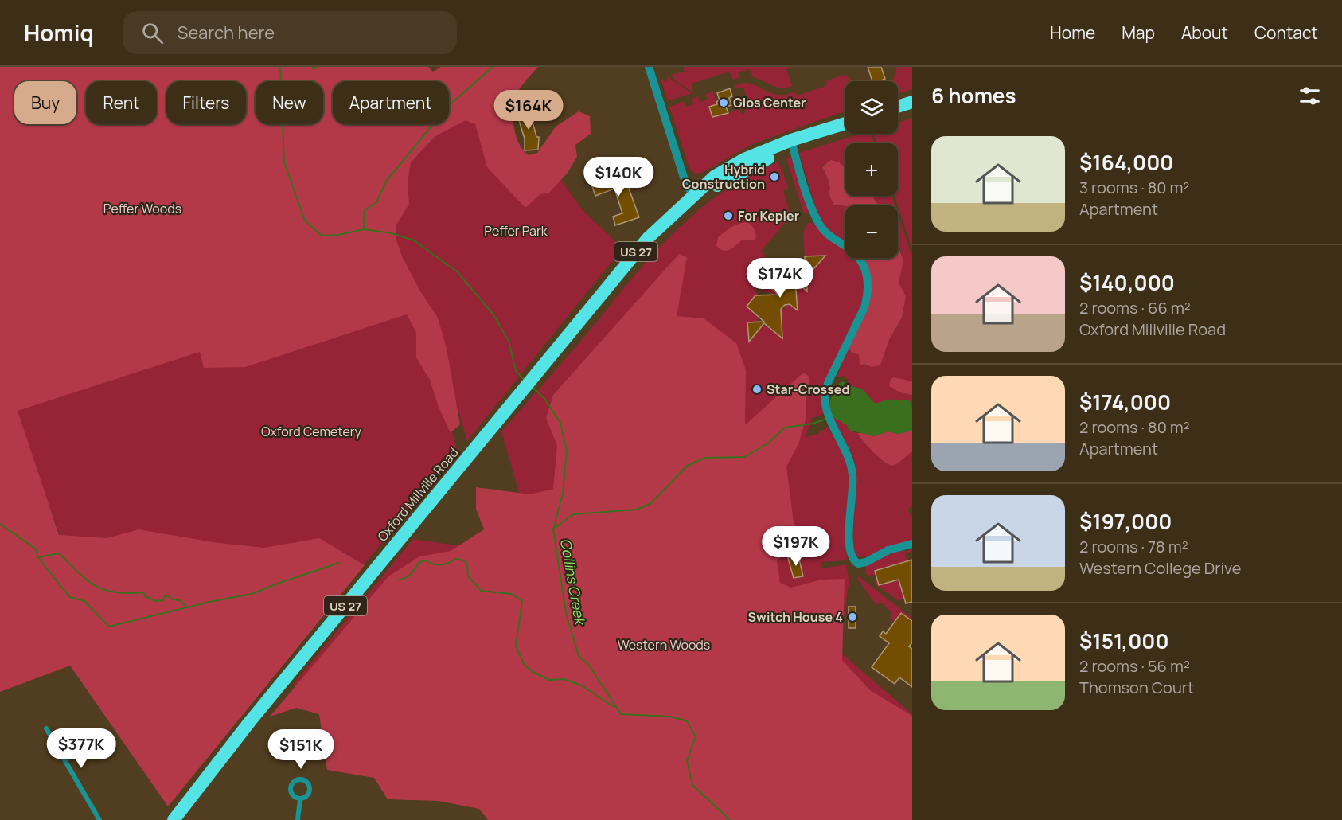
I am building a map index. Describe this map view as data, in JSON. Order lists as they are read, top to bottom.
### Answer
{
  "streets": {
    "highway": ["US 27", "Oxford Millville Road"]
  },
  "crossings": [
    ["US 27", "Oxford Millville Road"]
  ],
  "water": ["Collins Creek"],
  "parks": [
    "Peffer Woods",
    "Peffer Park",
    "Oxford Cemetery",
    "Western Woods"
  ],
  "places": [
    "Glos Center",
    "Hybrid Construction",
    "For Kepler",
    "Star-Crossed",
    "Switch House 4"
  ],
  "page": {
    "header": "Homiq",
    "search": "Search here",
    "nav": [
      "Home",
      "Map",
      "About",
      "Contact"
    ],
    "heading": "6 homes",
    "map_buttons": ["+", "−"],
    "chip": [
      "Buy",
      "Rent",
      "Filters",
      "New",
      "Apartment"
    ],
    "price": [
      "$164K",
      "$140K",
      "$174K",
      "$197K",
      "$377K",
      "$151K"
    ],
    "list": [
      {
        "name": "$164,000",
        "note": "3 rooms · 80 m² · Apartment"
      },
      {
        "name": "$140,000",
        "note": "2 rooms · 66 m² · Oxford Millville Road"
      },
      {
        "name": "$174,000",
        "note": "2 rooms · 80 m² · Apartment"
      },
      {
        "name": "$197,000",
        "note": "2 rooms · 78 m² · Western College Drive"
      },
      {
        "name": "$151,000",
        "note": "2 rooms · 56 m² · Thomson Court"
      }
    ]
  }
}
